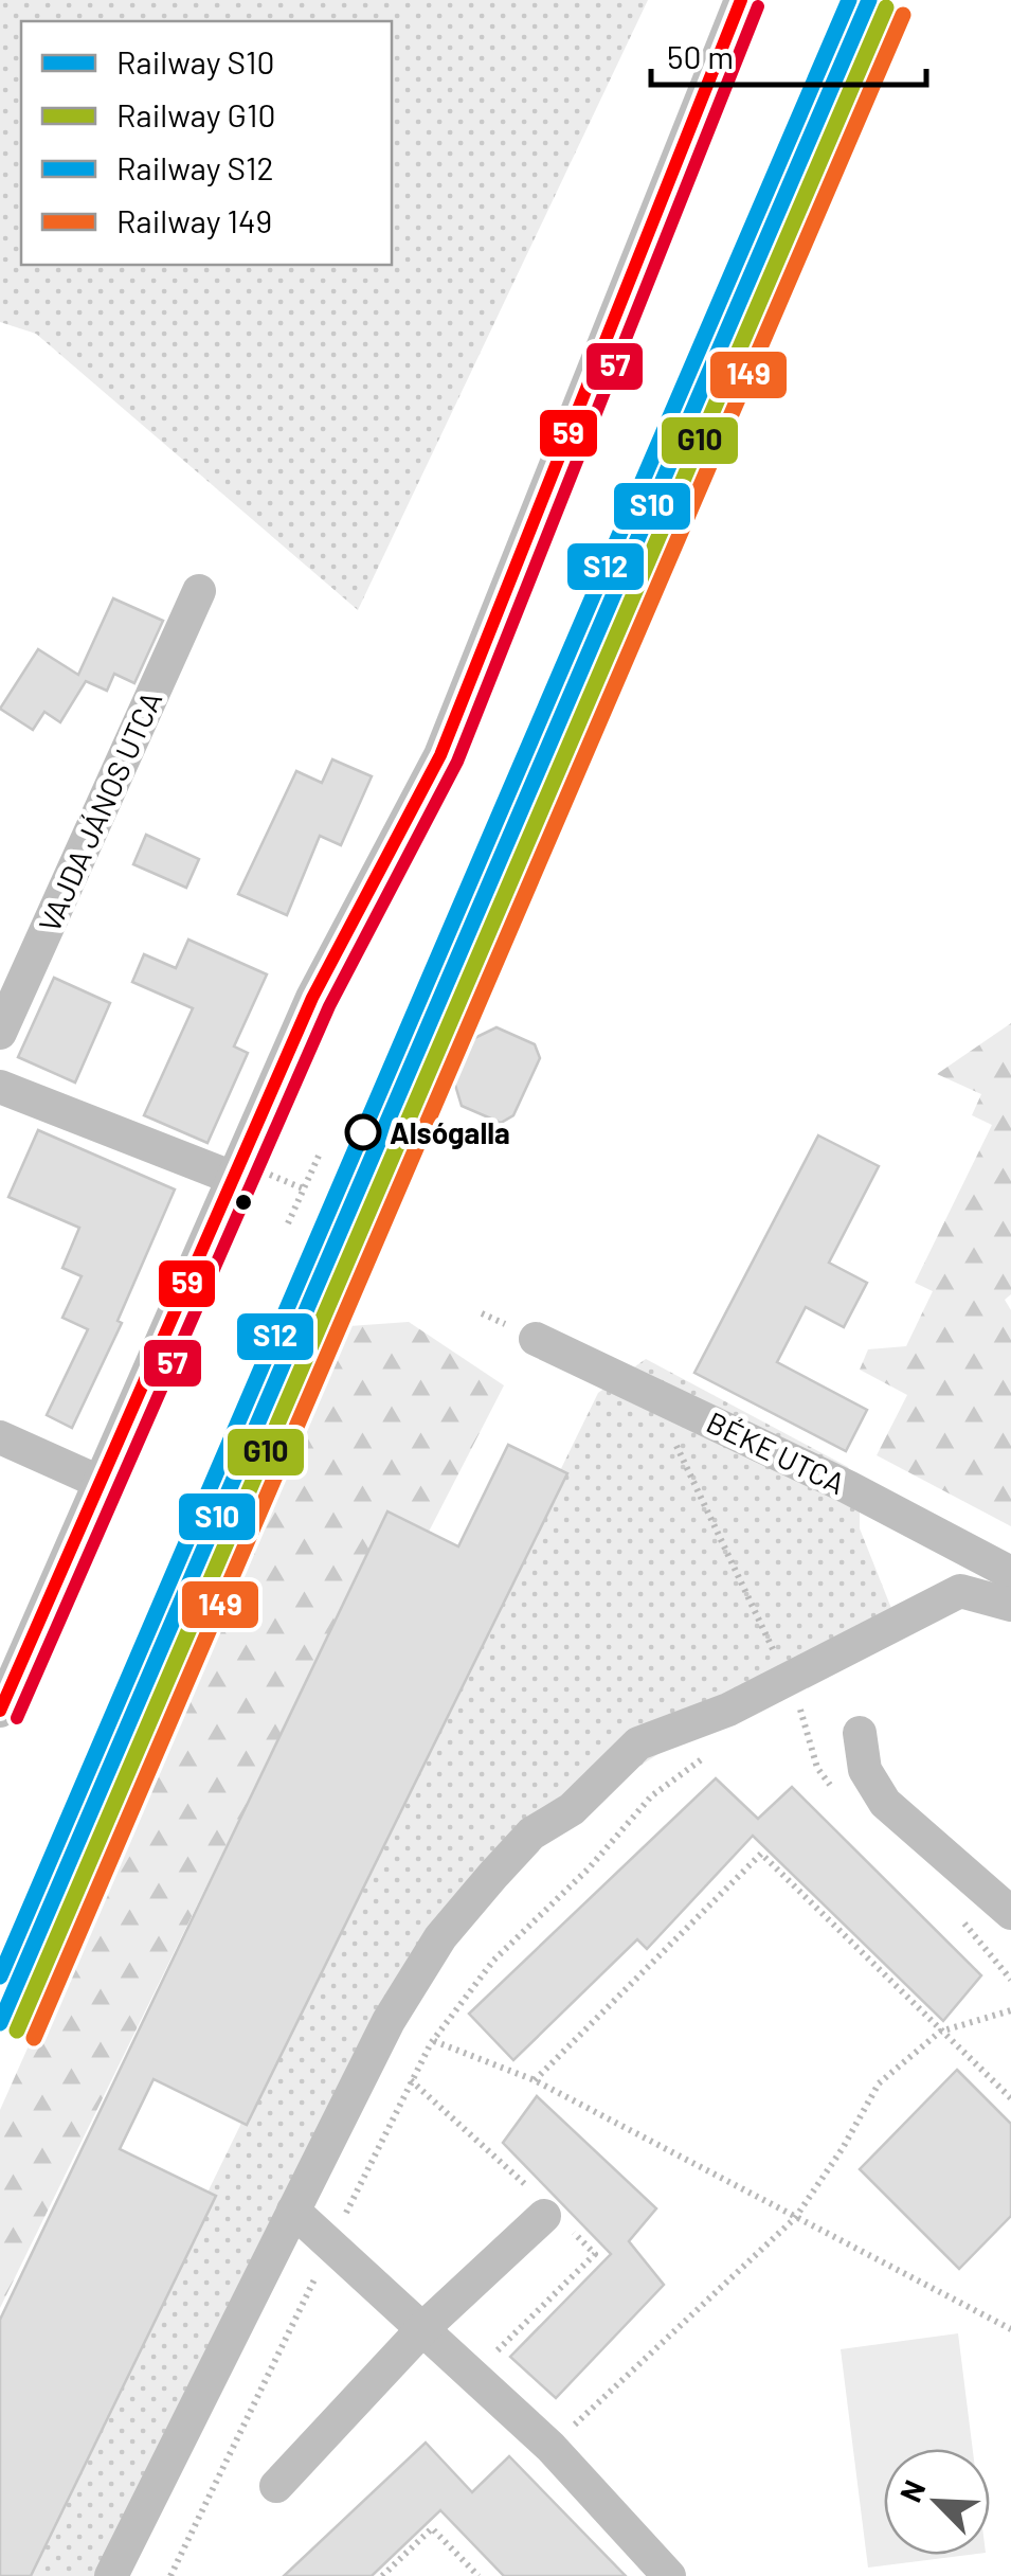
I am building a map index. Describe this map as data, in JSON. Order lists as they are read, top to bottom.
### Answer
{
  "streets": {
    "street": ["VAJDA JÁNOS UTCA", "BÉKE UTCA"]
  },
  "places": ["Alsógalla"],
  "lines": [
    "rail line S10",
    "rail line S12",
    "transit line 59",
    "transit line 57",
    "rail line G10",
    "rail line 149"
  ],
  "legend": [
    "Railway S10",
    "Railway G10",
    "Railway S12",
    "Railway 149"
  ],
  "scale_bar": "50 m",
  "north": "top left"
}
